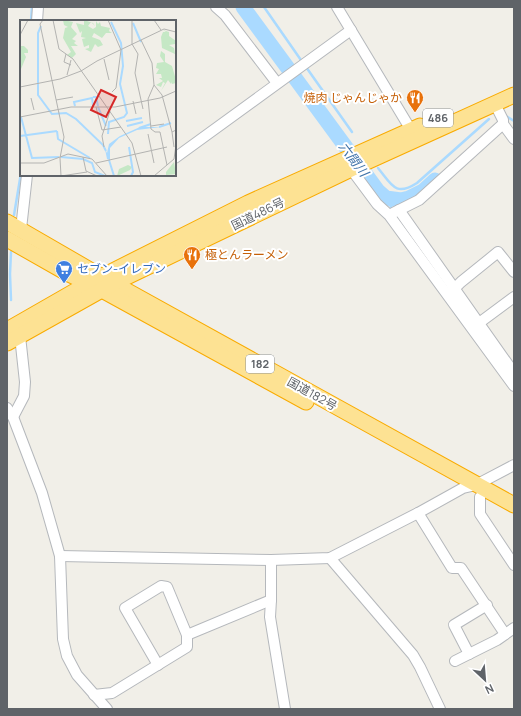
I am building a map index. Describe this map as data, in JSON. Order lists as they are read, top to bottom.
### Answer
{
  "streets": {
    "highway": [
      "486",
      "国道486号",
      "182",
      "国道182号"
    ]
  },
  "crossings": [
    ["国道486号", "国道182号"]
  ],
  "water": ["六間川"],
  "places": {
    "restaurant": ["焼肉 じゃんじゃか", "極とんラーメン"],
    "supermarket": ["セブン-イレブン"]
  },
  "north": "bottom right"
}
